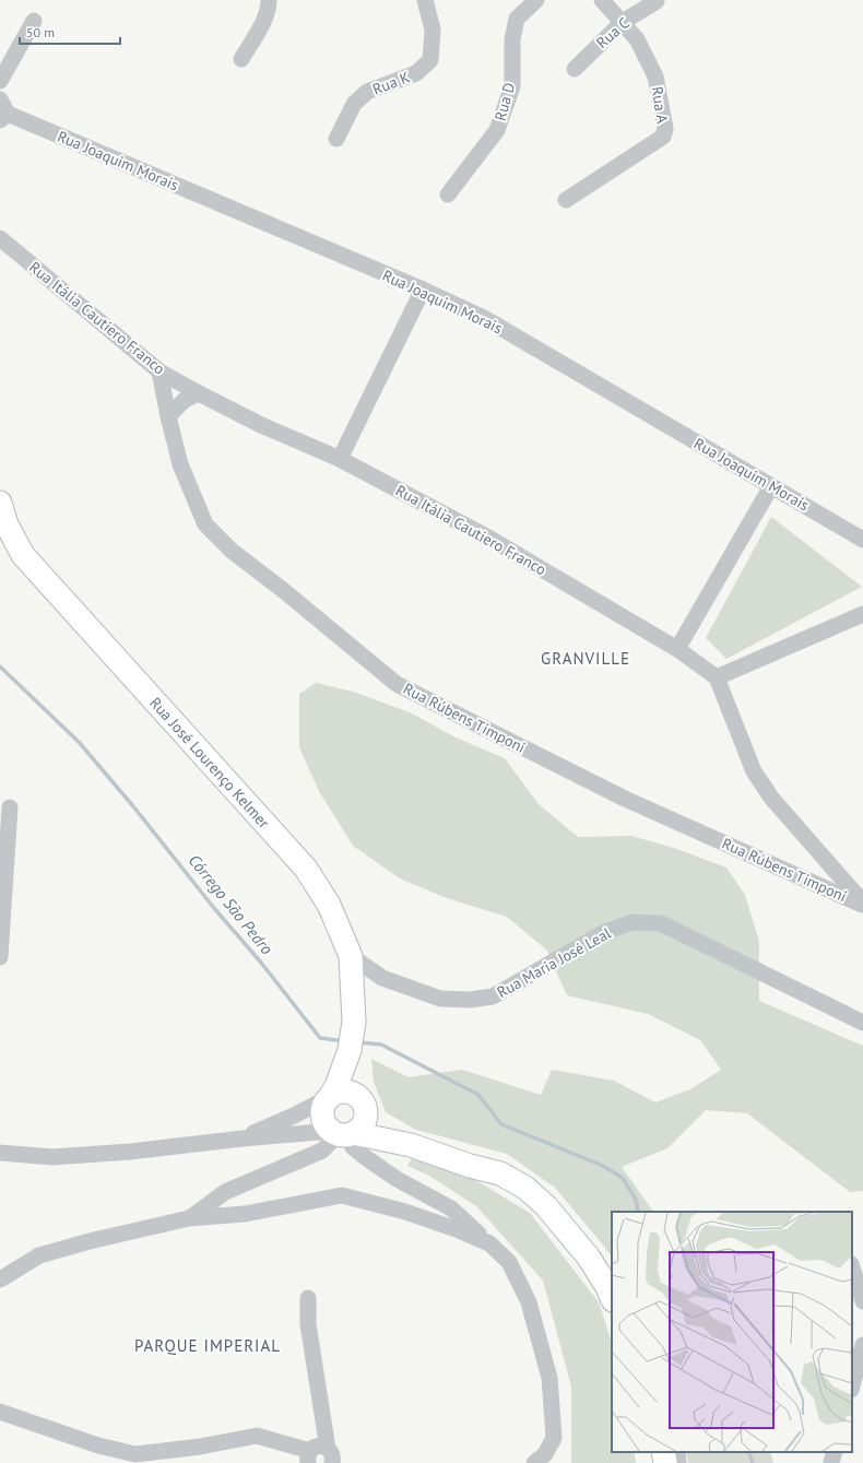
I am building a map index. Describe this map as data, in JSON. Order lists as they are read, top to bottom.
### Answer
{
  "streets": {
    "main road": ["Rua José Lourenço Kelmer"],
    "street": [
      "Rua C",
      "Rua K",
      "Rua D",
      "Rua A",
      "Rua Joaquim Morais",
      "Rua Itália Cautiero Franco",
      "Rua Rúbens Timponi",
      "Rua Maria José Leal"
    ]
  },
  "crossings": [
    ["Rua C", "Rua A"],
    ["Rua Itália Cautiero Franco", "Rua Rúbens Timponi"],
    ["Rua José Lourenço Kelmer", "Rua Maria José Leal"]
  ],
  "districts": ["GRANVILLE", "PARQUE IMPERIAL"],
  "water": ["Córrego São Pedro"],
  "scale_bar": "50 m"
}
